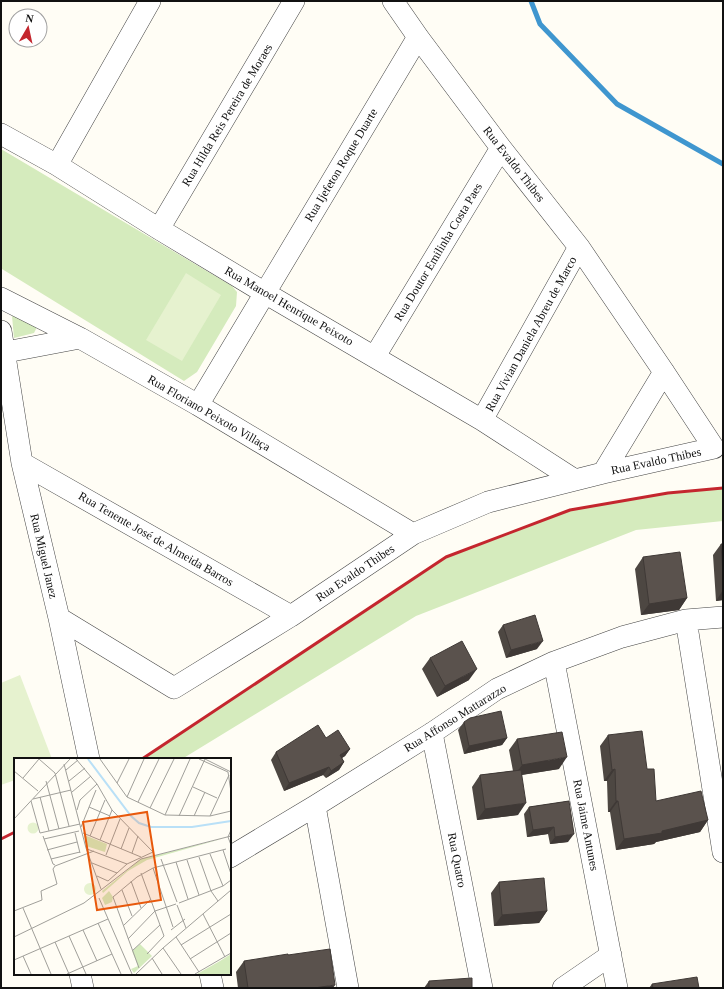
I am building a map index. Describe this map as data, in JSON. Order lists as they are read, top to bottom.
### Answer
{
  "streets": {
    "street": [
      "Rua Hilda Reis Pereira de Moraes",
      "Rua Evaldo Thibes",
      "Rua Ijefeton Roque Duarte",
      "Rua Doutor Emilinha Costa Paes",
      "Rua Manoel Henrique Peixoto",
      "Rua Vivian Daniela Abreu de Marco",
      "Rua Floriano Peixoto Villaça",
      "Rua Tenente José de Almeida Barros",
      "Rua Miguel Janez",
      "Rua Affonso Mattarazzo",
      "Rua Jaime Antunes",
      "Rua Quatro"
    ]
  },
  "crossings": [
    ["Rua Hilda Reis Pereira de Moraes", "Rua Manoel Henrique Peixoto"],
    ["Rua Evaldo Thibes", "Rua Ijefeton Roque Duarte"],
    ["Rua Evaldo Thibes", "Rua Doutor Emilinha Costa Paes"],
    ["Rua Evaldo Thibes", "Rua Manoel Henrique Peixoto"],
    ["Rua Evaldo Thibes", "Rua Vivian Daniela Abreu de Marco"],
    ["Rua Evaldo Thibes", "Rua Floriano Peixoto Villaça"],
    ["Rua Evaldo Thibes", "Rua Tenente José de Almeida Barros"],
    ["Rua Evaldo Thibes", "Rua Miguel Janez"],
    ["Rua Ijefeton Roque Duarte", "Rua Manoel Henrique Peixoto"],
    ["Rua Ijefeton Roque Duarte", "Rua Floriano Peixoto Villaça"],
    ["Rua Doutor Emilinha Costa Paes", "Rua Manoel Henrique Peixoto"],
    ["Rua Manoel Henrique Peixoto", "Rua Vivian Daniela Abreu de Marco"],
    ["Rua Tenente José de Almeida Barros", "Rua Miguel Janez"],
    ["Rua Affonso Mattarazzo", "Rua Jaime Antunes"],
    ["Rua Affonso Mattarazzo", "Rua Quatro"]
  ],
  "north": "top"
}
